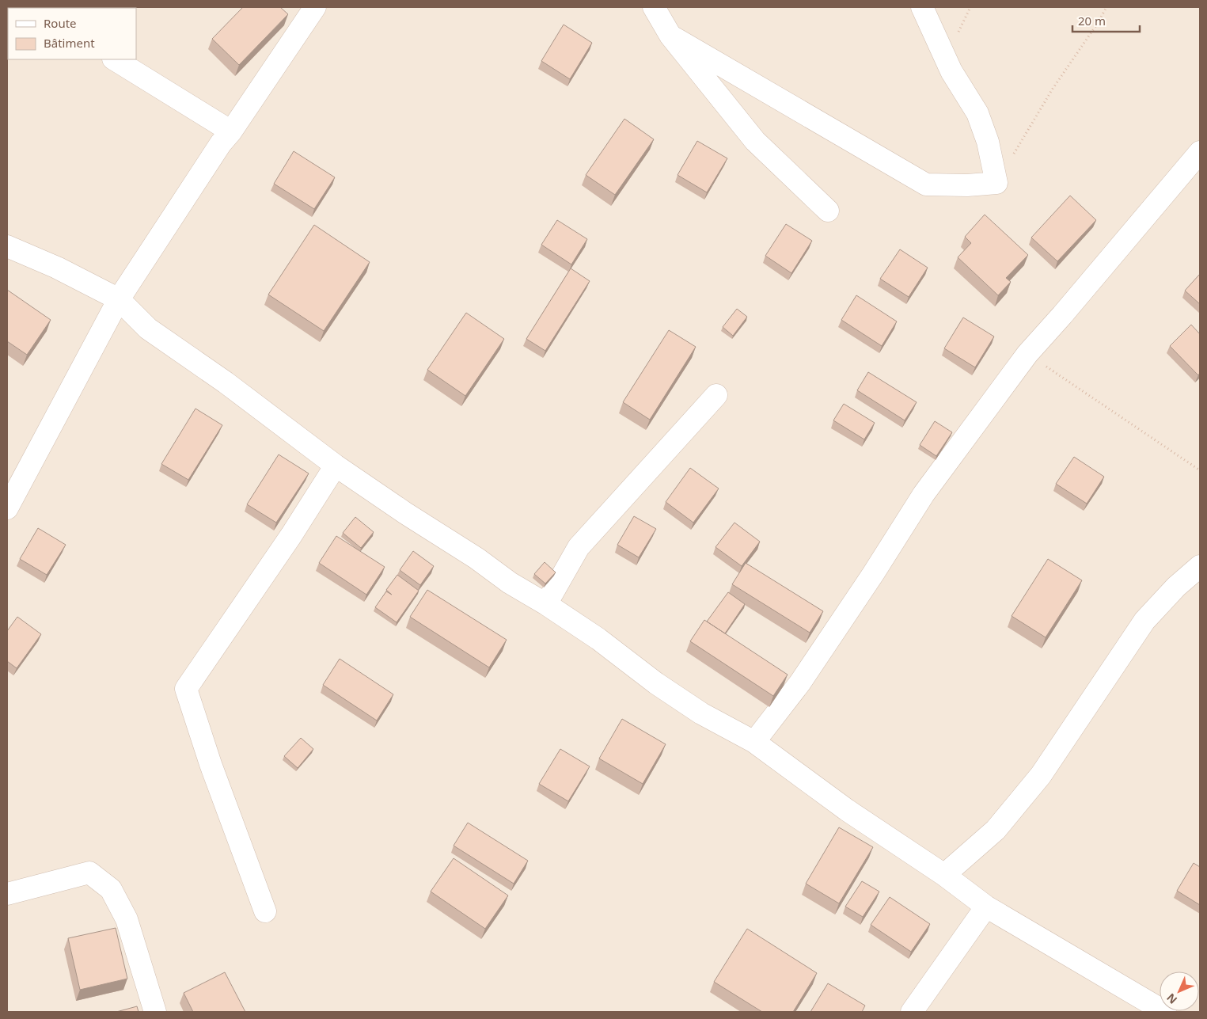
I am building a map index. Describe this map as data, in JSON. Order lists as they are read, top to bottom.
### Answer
{
  "legend": ["Route", "Bâtiment"],
  "scale_bar": "20 m",
  "north": "bottom left"
}
